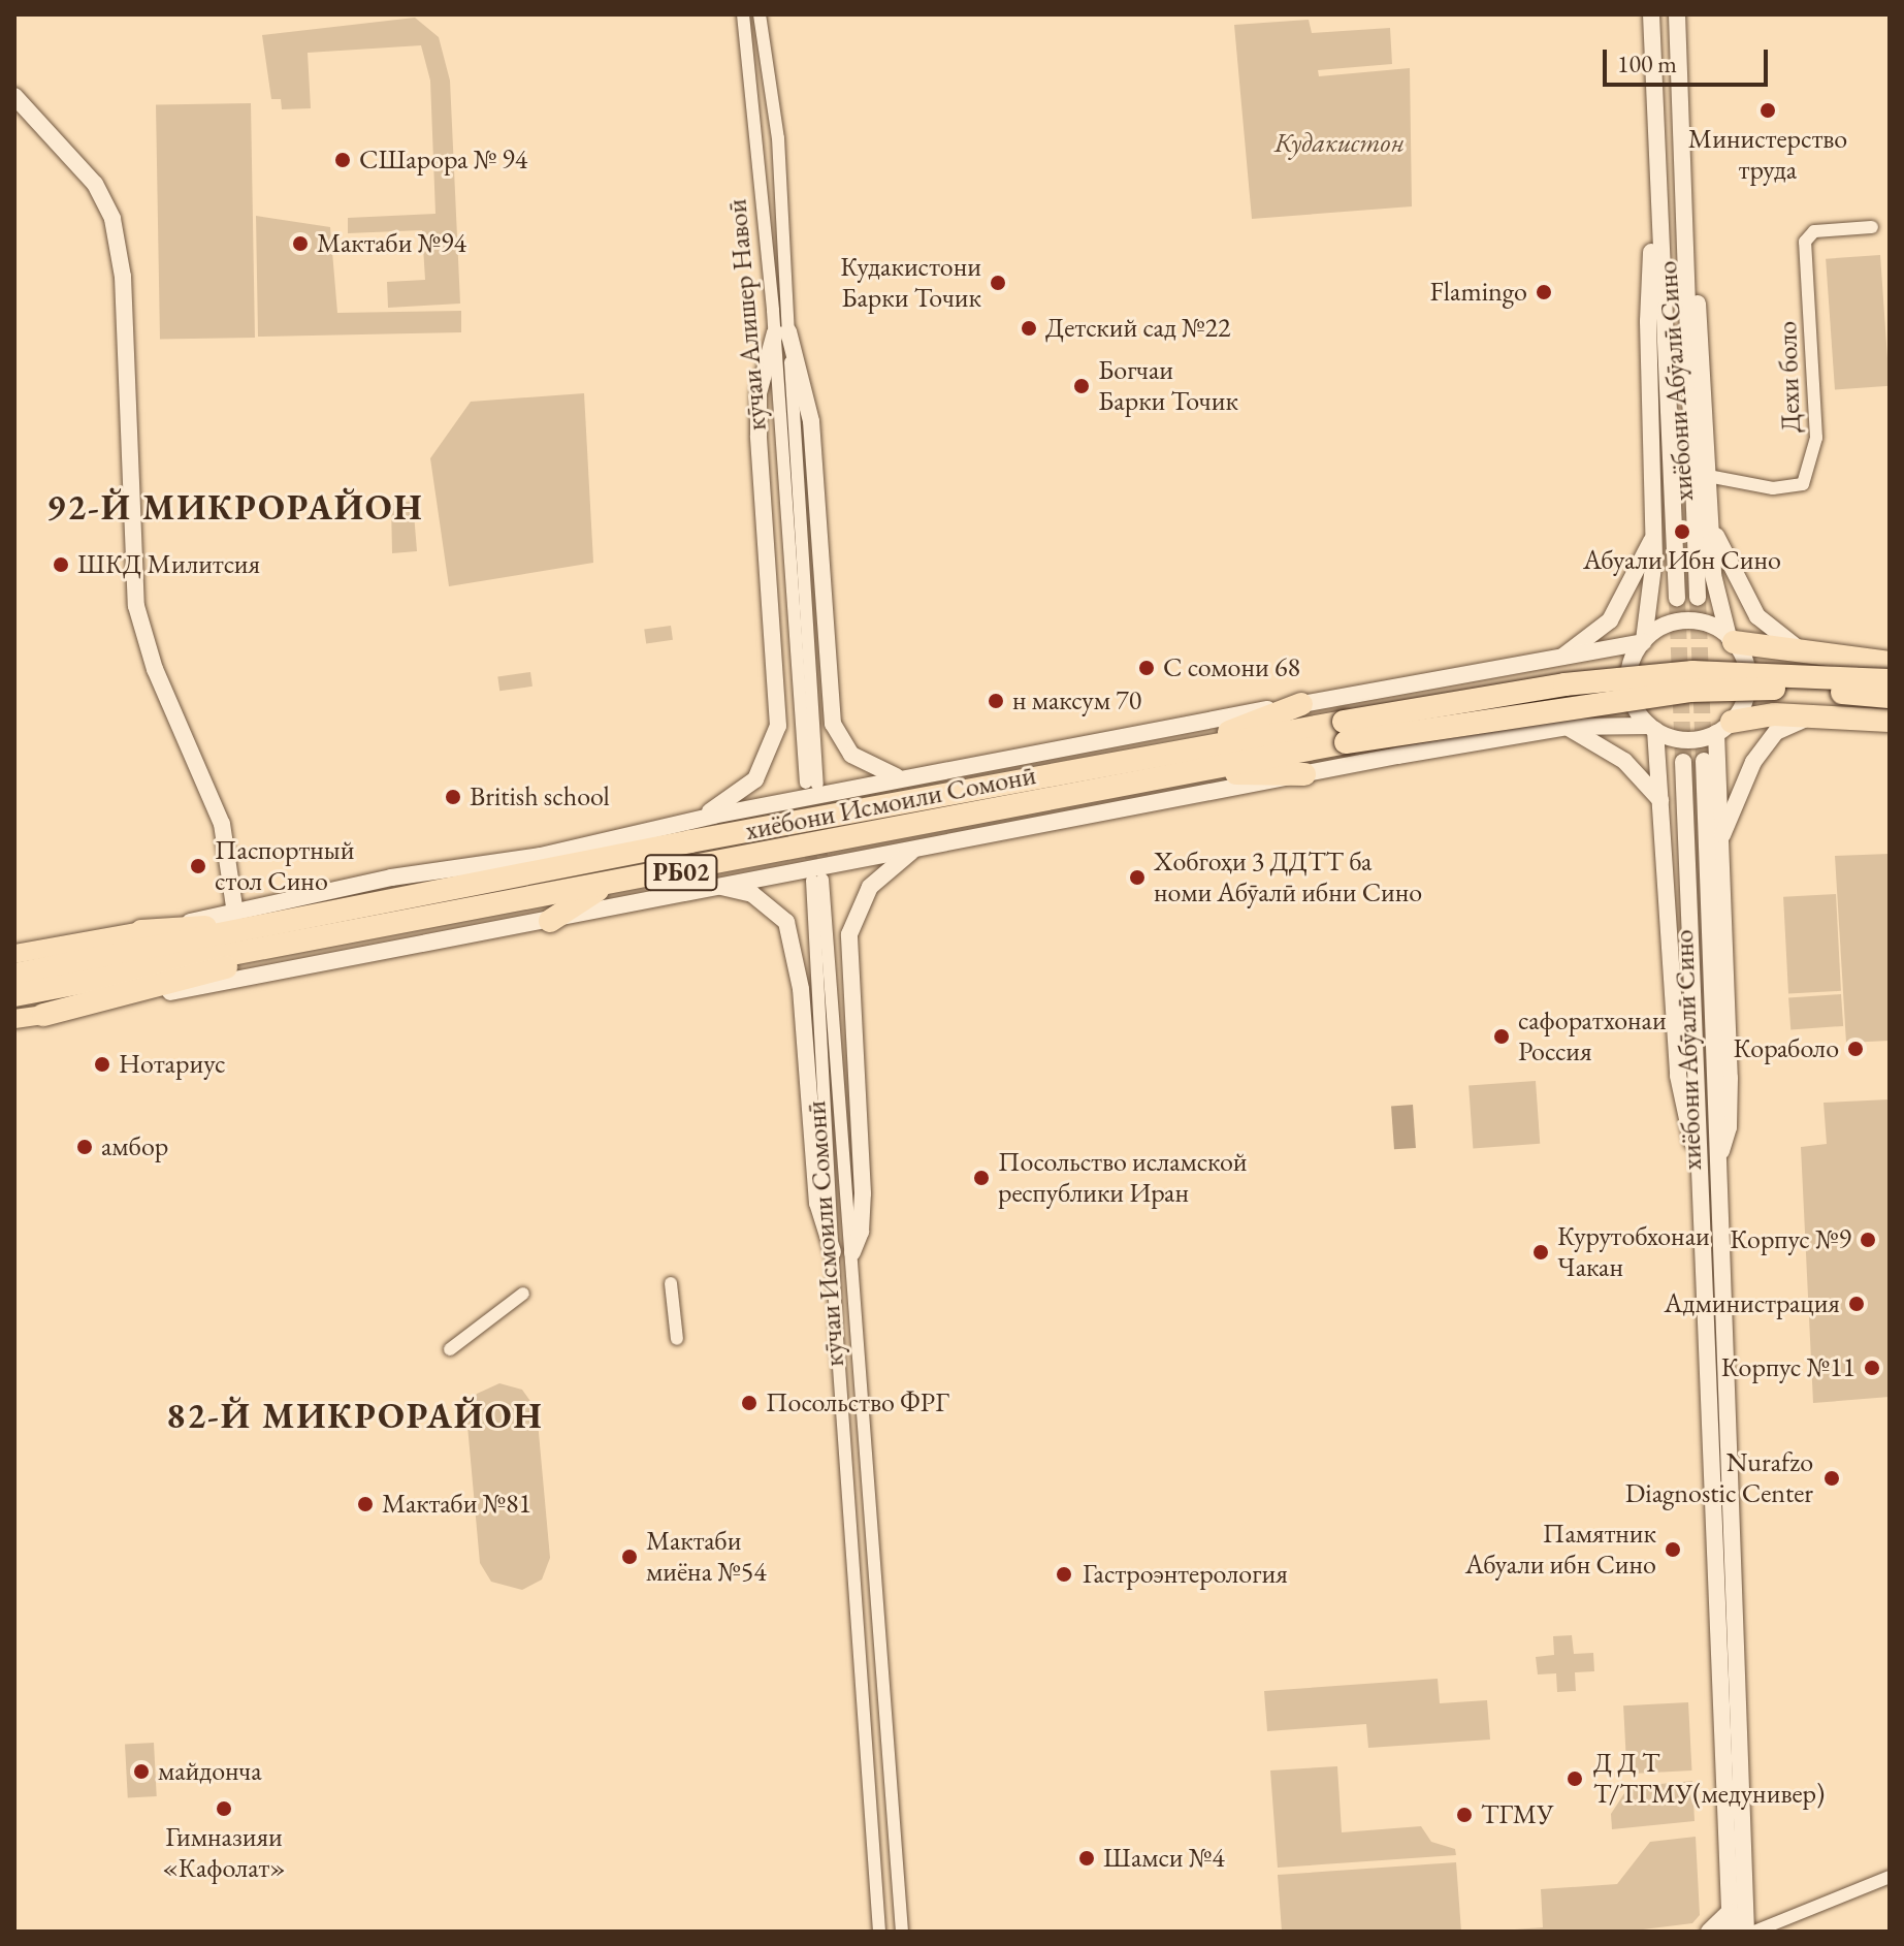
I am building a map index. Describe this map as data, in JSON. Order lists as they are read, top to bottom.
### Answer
{
  "streets": {
    "highway": ["хиёбони Исмоили Сомонӣ", "РБ02"],
    "main road": ["хиёбони Абӯалӣ Сино"],
    "street": ["кӯчаи Алишер Навоӣ", "Дехи боло", "кӯчаи Исмоили Сомонӣ"]
  },
  "crossings": [
    ["Дехи боло", "хиёбони Абӯалӣ Сино"]
  ],
  "districts": ["92-Й МИКРОРАЙОН", "82-Й МИКРОРАЙОН"],
  "parks": ["Кудакистон"],
  "places": [
    "Министерство труда",
    "СШарора № 94",
    "Мактаби №94",
    "Кудакистони Барки Точик",
    "Flamingo",
    "Детский сад №22",
    "Богчаи Барки Точик",
    "Абуали Ибн Сино",
    "ШКД Милитсия",
    "С сомони 68",
    "н максум 70",
    "British school",
    "Паспортный стол Сино",
    "Хобгоҳи 3 ДДТТ ба номи Абӯалӣ ибни Сино",
    "сафоратхонаи Россия",
    "Кораболо",
    "Нотариус",
    "амбор",
    "Посольство исламской республики Иран",
    "Корпус №9",
    "Курутобхонаи Чакан",
    "Администрация",
    "Корпус №11",
    "Посольство ФРГ",
    "Nurafzo Diagnostic Center",
    "Мактаби №81",
    "Памятник Абуали ибн Сино",
    "Мактаби миёна №54",
    "Гастроэнтерология",
    "майдонча",
    "Д Д Т Т/ТГМУ(медунивер)",
    "Гимназияи «Кафолат»",
    "ТГМУ",
    "Шамси №4"
  ],
  "scale_bar": "100 m"
}
